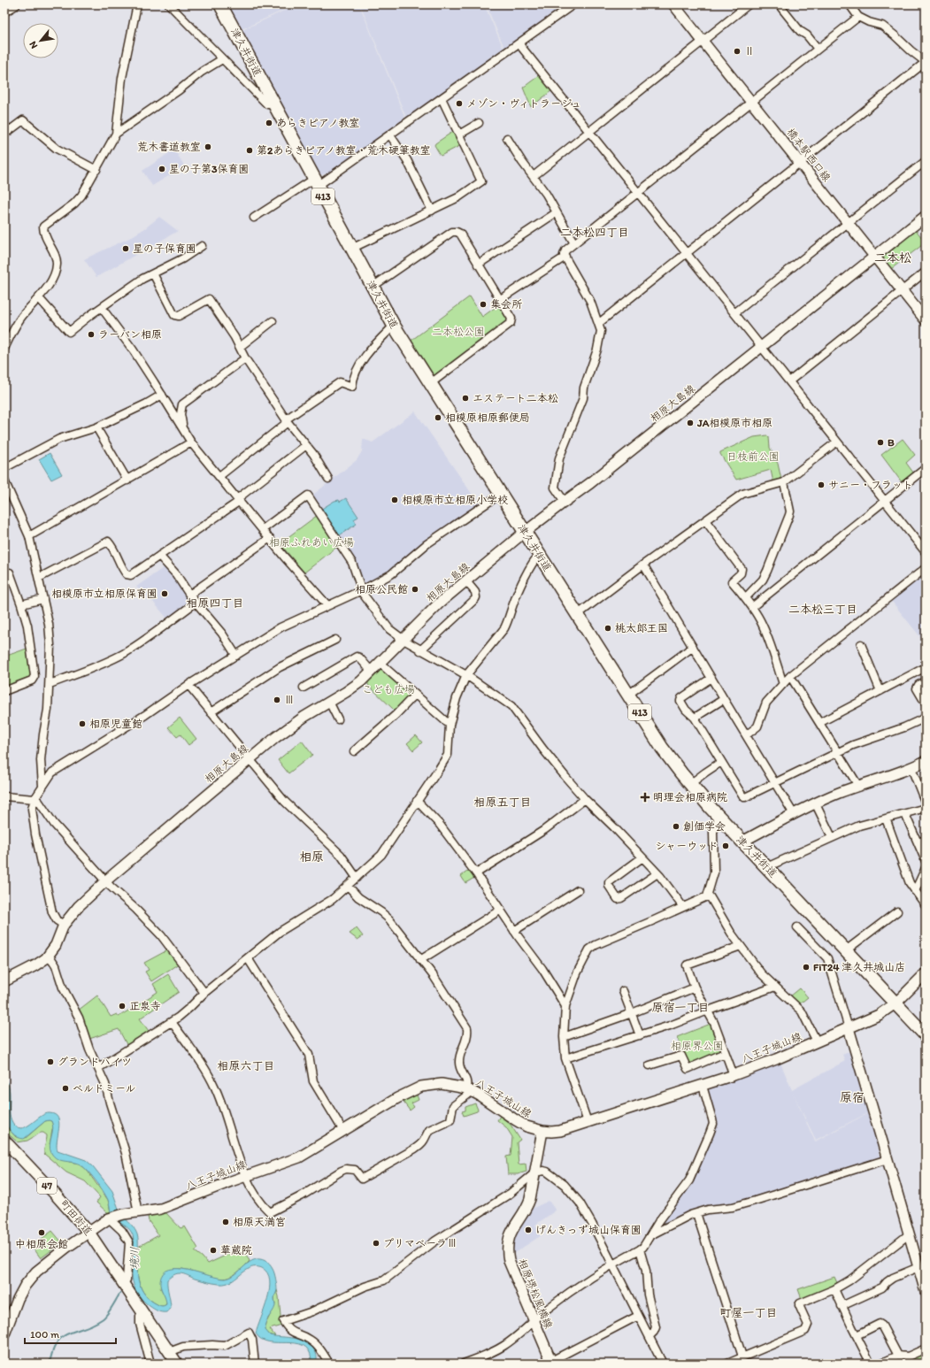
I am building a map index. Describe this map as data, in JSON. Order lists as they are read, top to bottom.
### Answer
{
  "streets": {
    "highway": ["津久井街道", "413"],
    "main road": ["47", "町田街道"],
    "street": [
      "橋本駅西口線",
      "相原大島線",
      "八王子城山線",
      "相原堺松風橋線"
    ]
  },
  "crossings": [
    ["津久井街道", "相原大島線"],
    ["津久井街道", "八王子城山線"],
    ["橋本駅西口線", "相原大島線"],
    ["八王子城山線", "相原堺松風橋線"]
  ],
  "districts": [
    "二本松四丁目",
    "二本松",
    "相原四丁目",
    "二本松三丁目",
    "相原五丁目",
    "相原",
    "原宿一丁目",
    "相原六丁目",
    "原宿",
    "町屋一丁目"
  ],
  "water": ["境川"],
  "parks": [
    "二本松公園",
    "日枝前公園",
    "相原ふれあい広場",
    "こども広場",
    "相原界公園"
  ],
  "places": {
    "other": [
      "Ⅱ",
      "メゾン・ヴィトラージュ",
      "あらきピアノ教室",
      "荒木書道教室",
      "第2あらきピアノ教室・荒木硬筆教室",
      "星の子第3保育園",
      "星の子保育園",
      "集会所",
      "ラーバン相原",
      "エステート二本松",
      "相模原相原郵便局",
      "JA相模原市相原",
      "B",
      "サニー・フラット",
      "相模原市立相原小学校",
      "相原公民館",
      "相模原市立相原保育園",
      "桃太郎王国",
      "Ⅲ",
      "相原児童館",
      "創価学会",
      "シャーウッド",
      "FiT24 津久井城山店",
      "正泉寺",
      "グランドハイツ",
      "ベルドミール",
      "相原天満宮",
      "げんきっず城山保育園",
      "中相原会館",
      "プリマベーラⅢ",
      "華蔵院"
    ],
    "health": ["明理会相原病院"]
  },
  "scale_bar": "100 m",
  "north": "bottom left"
}
